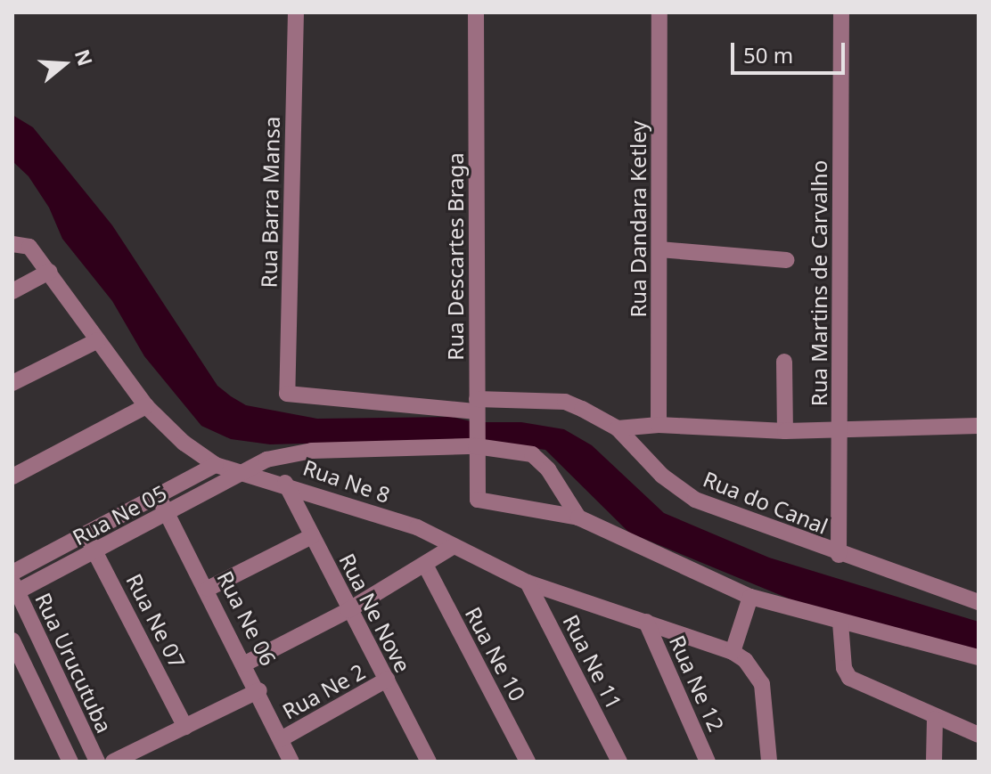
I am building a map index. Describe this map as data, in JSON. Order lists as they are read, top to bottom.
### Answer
{
  "streets": {
    "street": [
      "Rua Barra Mansa",
      "Rua Dandara Ketley",
      "Rua Descartes Braga",
      "Rua Martins de Carvalho",
      "Rua Ne 8",
      "Rua do Canal",
      "Rua Ne 05",
      "Rua Ne Nove",
      "Rua Ne 06",
      "Rua Ne 07",
      "Rua Ne 10",
      "Rua Ne 11",
      "Rua Urucutuba",
      "Rua Ne 12",
      "Rua Ne 2"
    ]
  },
  "crossings": [
    ["Rua Barra Mansa", "Rua do Canal"],
    ["Rua Descartes Braga", "Rua do Canal"],
    ["Rua Descartes Braga", "Rua Ne 05"],
    ["Rua Martins de Carvalho", "Rua do Canal"],
    ["Rua Ne 8", "Rua Ne 05"],
    ["Rua Ne 8", "Rua Ne Nove"],
    ["Rua Ne 8", "Rua Ne 11"],
    ["Rua Ne 8", "Rua Ne 12"],
    ["Rua Ne 05", "Rua Ne 06"],
    ["Rua Ne 05", "Rua Ne 07"],
    ["Rua Ne 05", "Rua Urucutuba"],
    ["Rua Ne Nove", "Rua Ne 2"],
    ["Rua Ne 06", "Rua Ne 2"]
  ],
  "scale_bar": "50 m",
  "north": "right"
}
